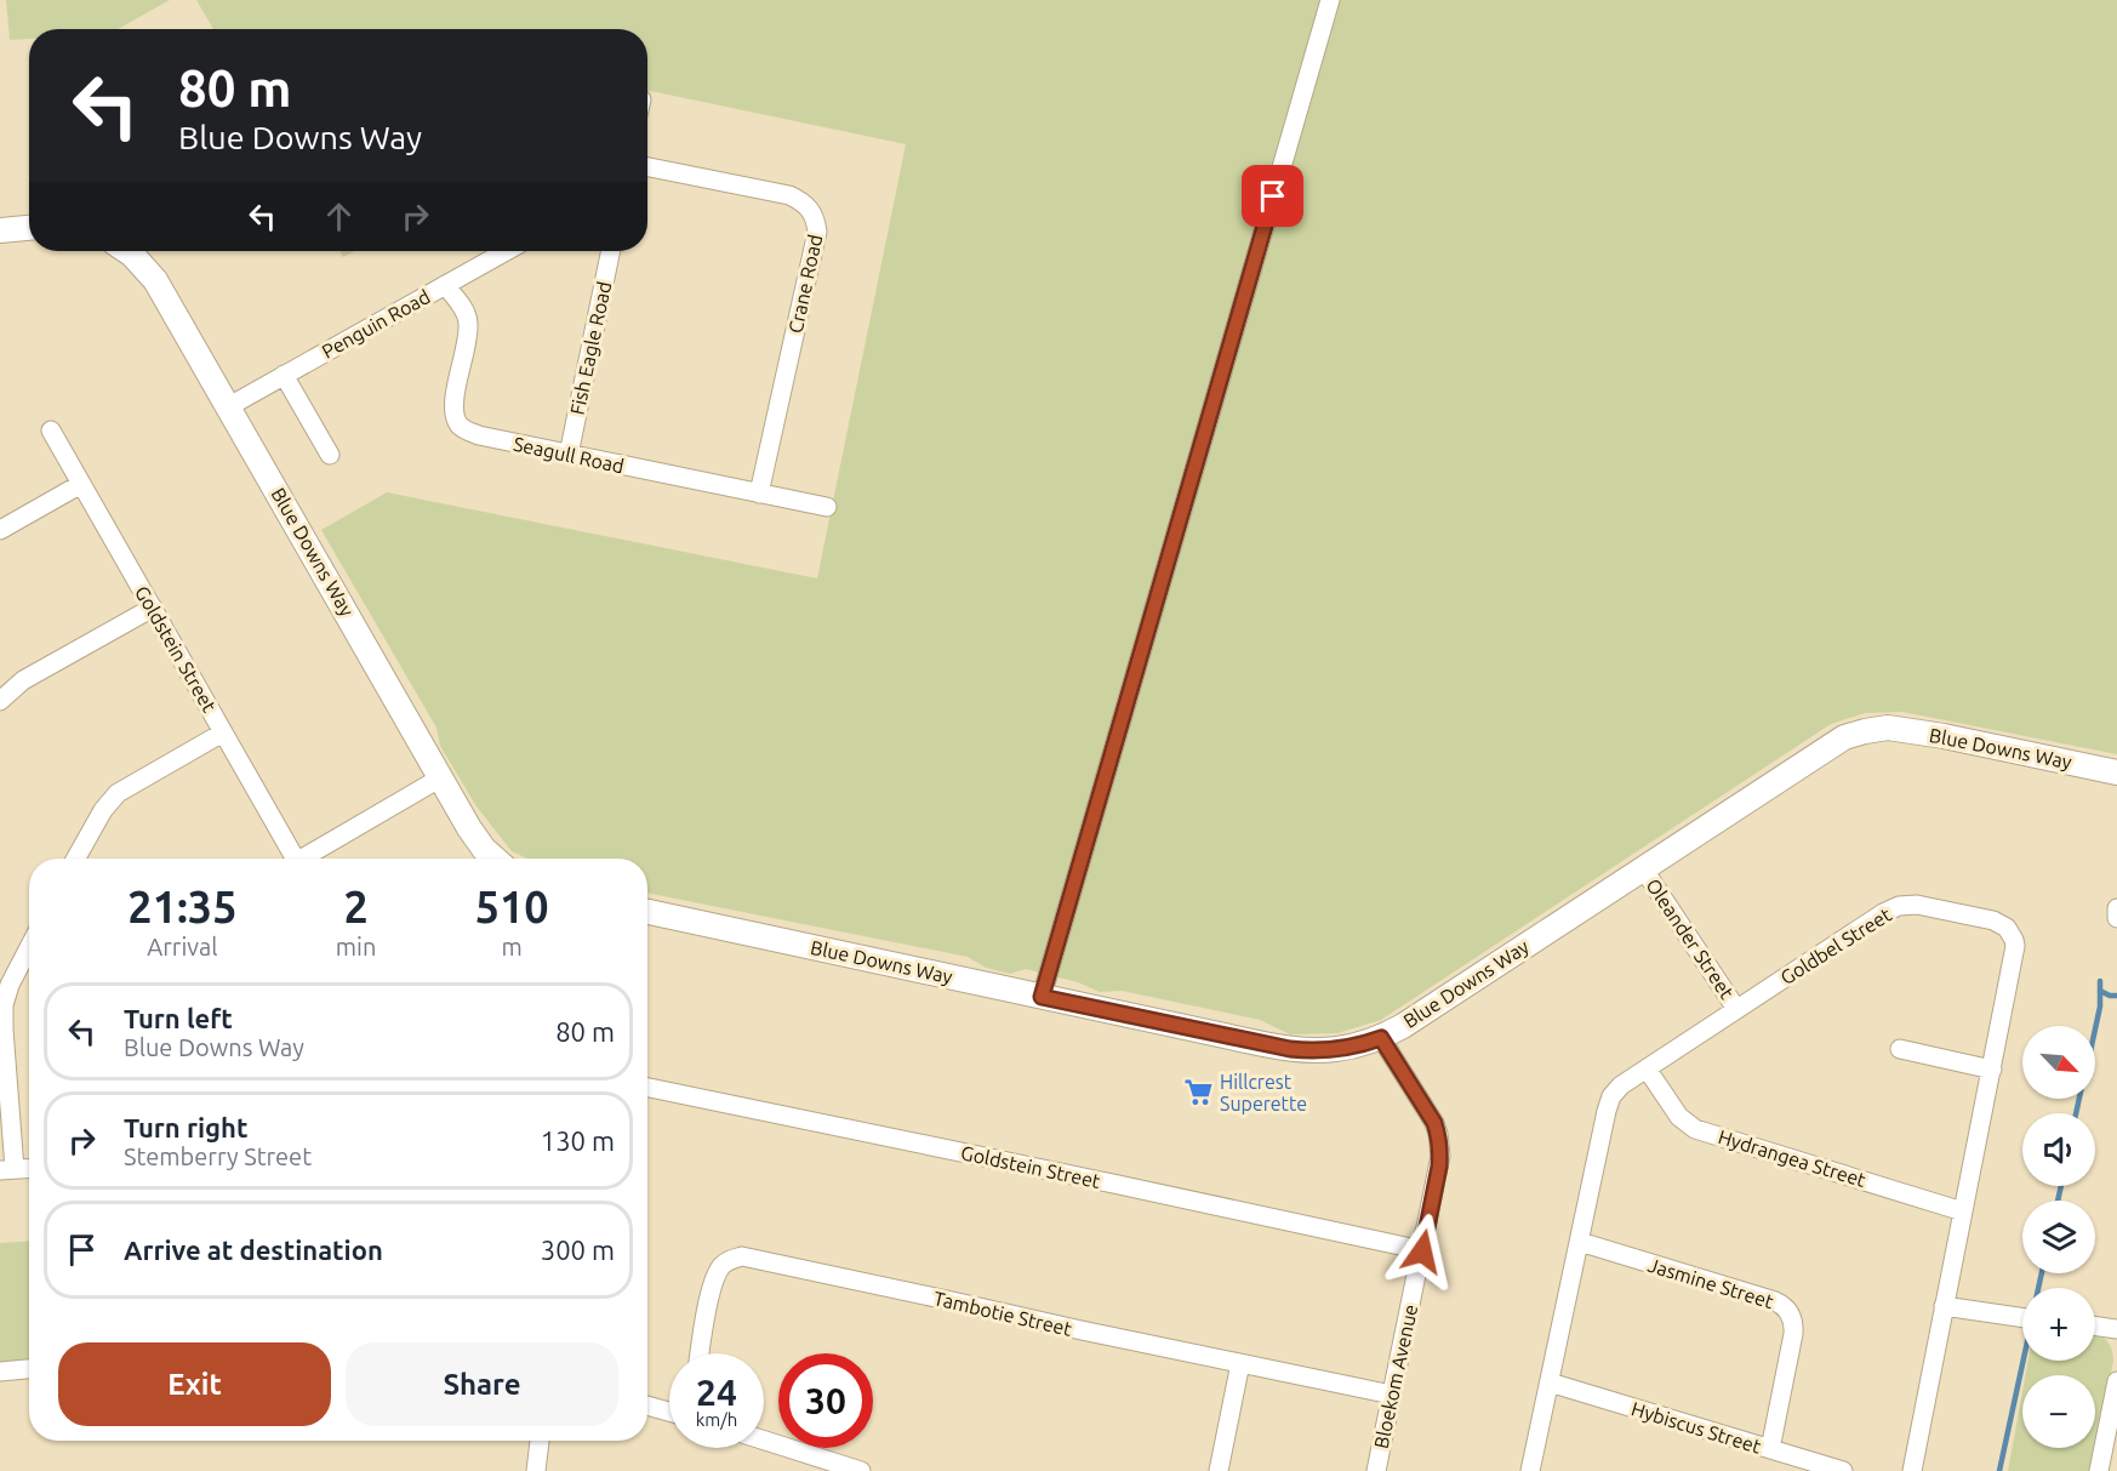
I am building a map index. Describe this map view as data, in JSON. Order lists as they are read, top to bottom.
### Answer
{
  "streets": {
    "street": [
      "Crane Road",
      "Penguin Road",
      "Fish Eagle Road",
      "Seagull Road",
      "Blue Downs Way",
      "Goldstein Street",
      "Oleander Street",
      "Goldbel Street",
      "Hydrangea Street",
      "Jasmine Street",
      "Tambotie Street",
      "Bloekom Avenue",
      "Hybiscus Street"
    ]
  },
  "crossings": [
    ["Crane Road", "Seagull Road"],
    ["Penguin Road", "Seagull Road"],
    ["Penguin Road", "Blue Downs Way"],
    ["Fish Eagle Road", "Seagull Road"],
    ["Blue Downs Way", "Oleander Street"],
    ["Blue Downs Way", "Bloekom Avenue"],
    ["Goldstein Street", "Bloekom Avenue"],
    ["Oleander Street", "Goldbel Street"],
    ["Goldbel Street", "Hydrangea Street"],
    ["Goldbel Street", "Jasmine Street"],
    ["Goldbel Street", "Hybiscus Street"],
    ["Jasmine Street", "Hybiscus Street"],
    ["Tambotie Street", "Bloekom Avenue"]
  ],
  "places": {
    "supermarket": ["Hillcrest Superette"]
  },
  "north": "bottom right",
  "page": {
    "turn": ["80 m", "Blue Downs Way"],
    "eta": [
      "21:35",
      "Arrival",
      "2",
      "min",
      "510",
      "m"
    ],
    "list": [
      {
        "name": "Turn left",
        "note": "Blue Downs Way",
        "value": "80 m"
      },
      {
        "name": "Turn right",
        "note": "Stemberry Street",
        "value": "130 m"
      },
      {
        "name": "Arrive at destination",
        "value": "300 m"
      }
    ],
    "map_buttons": ["+", "−"],
    "buttons": ["Exit", "Share"],
    "speed": "24 km/h",
    "limit": "30"
  }
}
